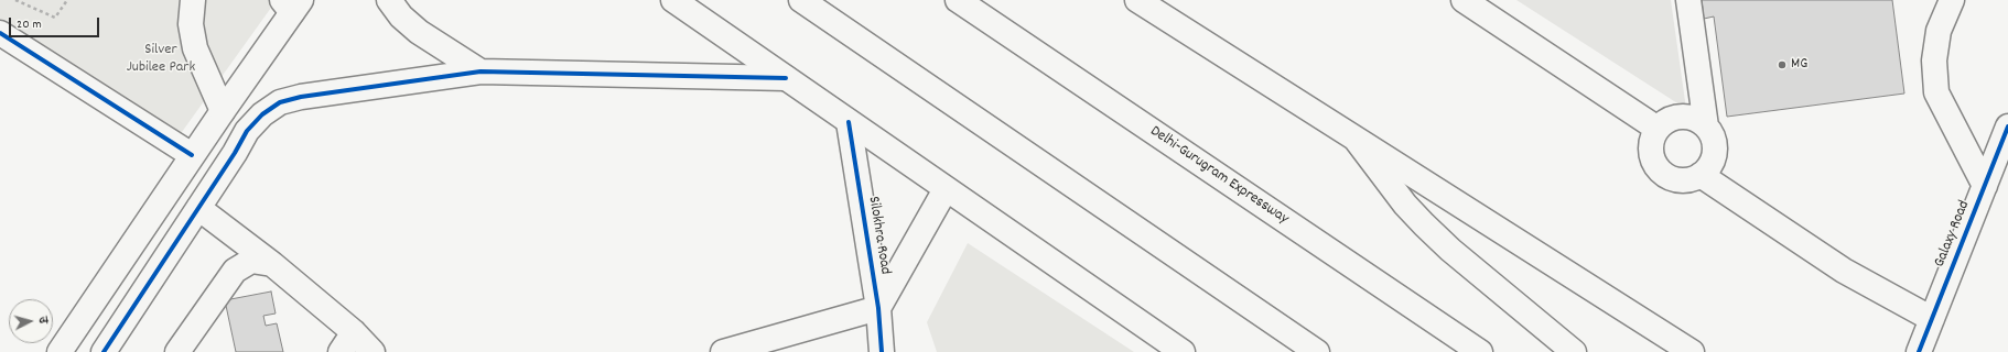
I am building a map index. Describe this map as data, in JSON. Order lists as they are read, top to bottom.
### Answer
{
  "streets": {
    "main road": ["Delhi-Gurugram Expressway", "Galaxy Road", "Silokhra Road"]
  },
  "parks": ["Silver Jubilee Park"],
  "places": ["MG"],
  "scale_bar": "20 m",
  "north": "right"
}
